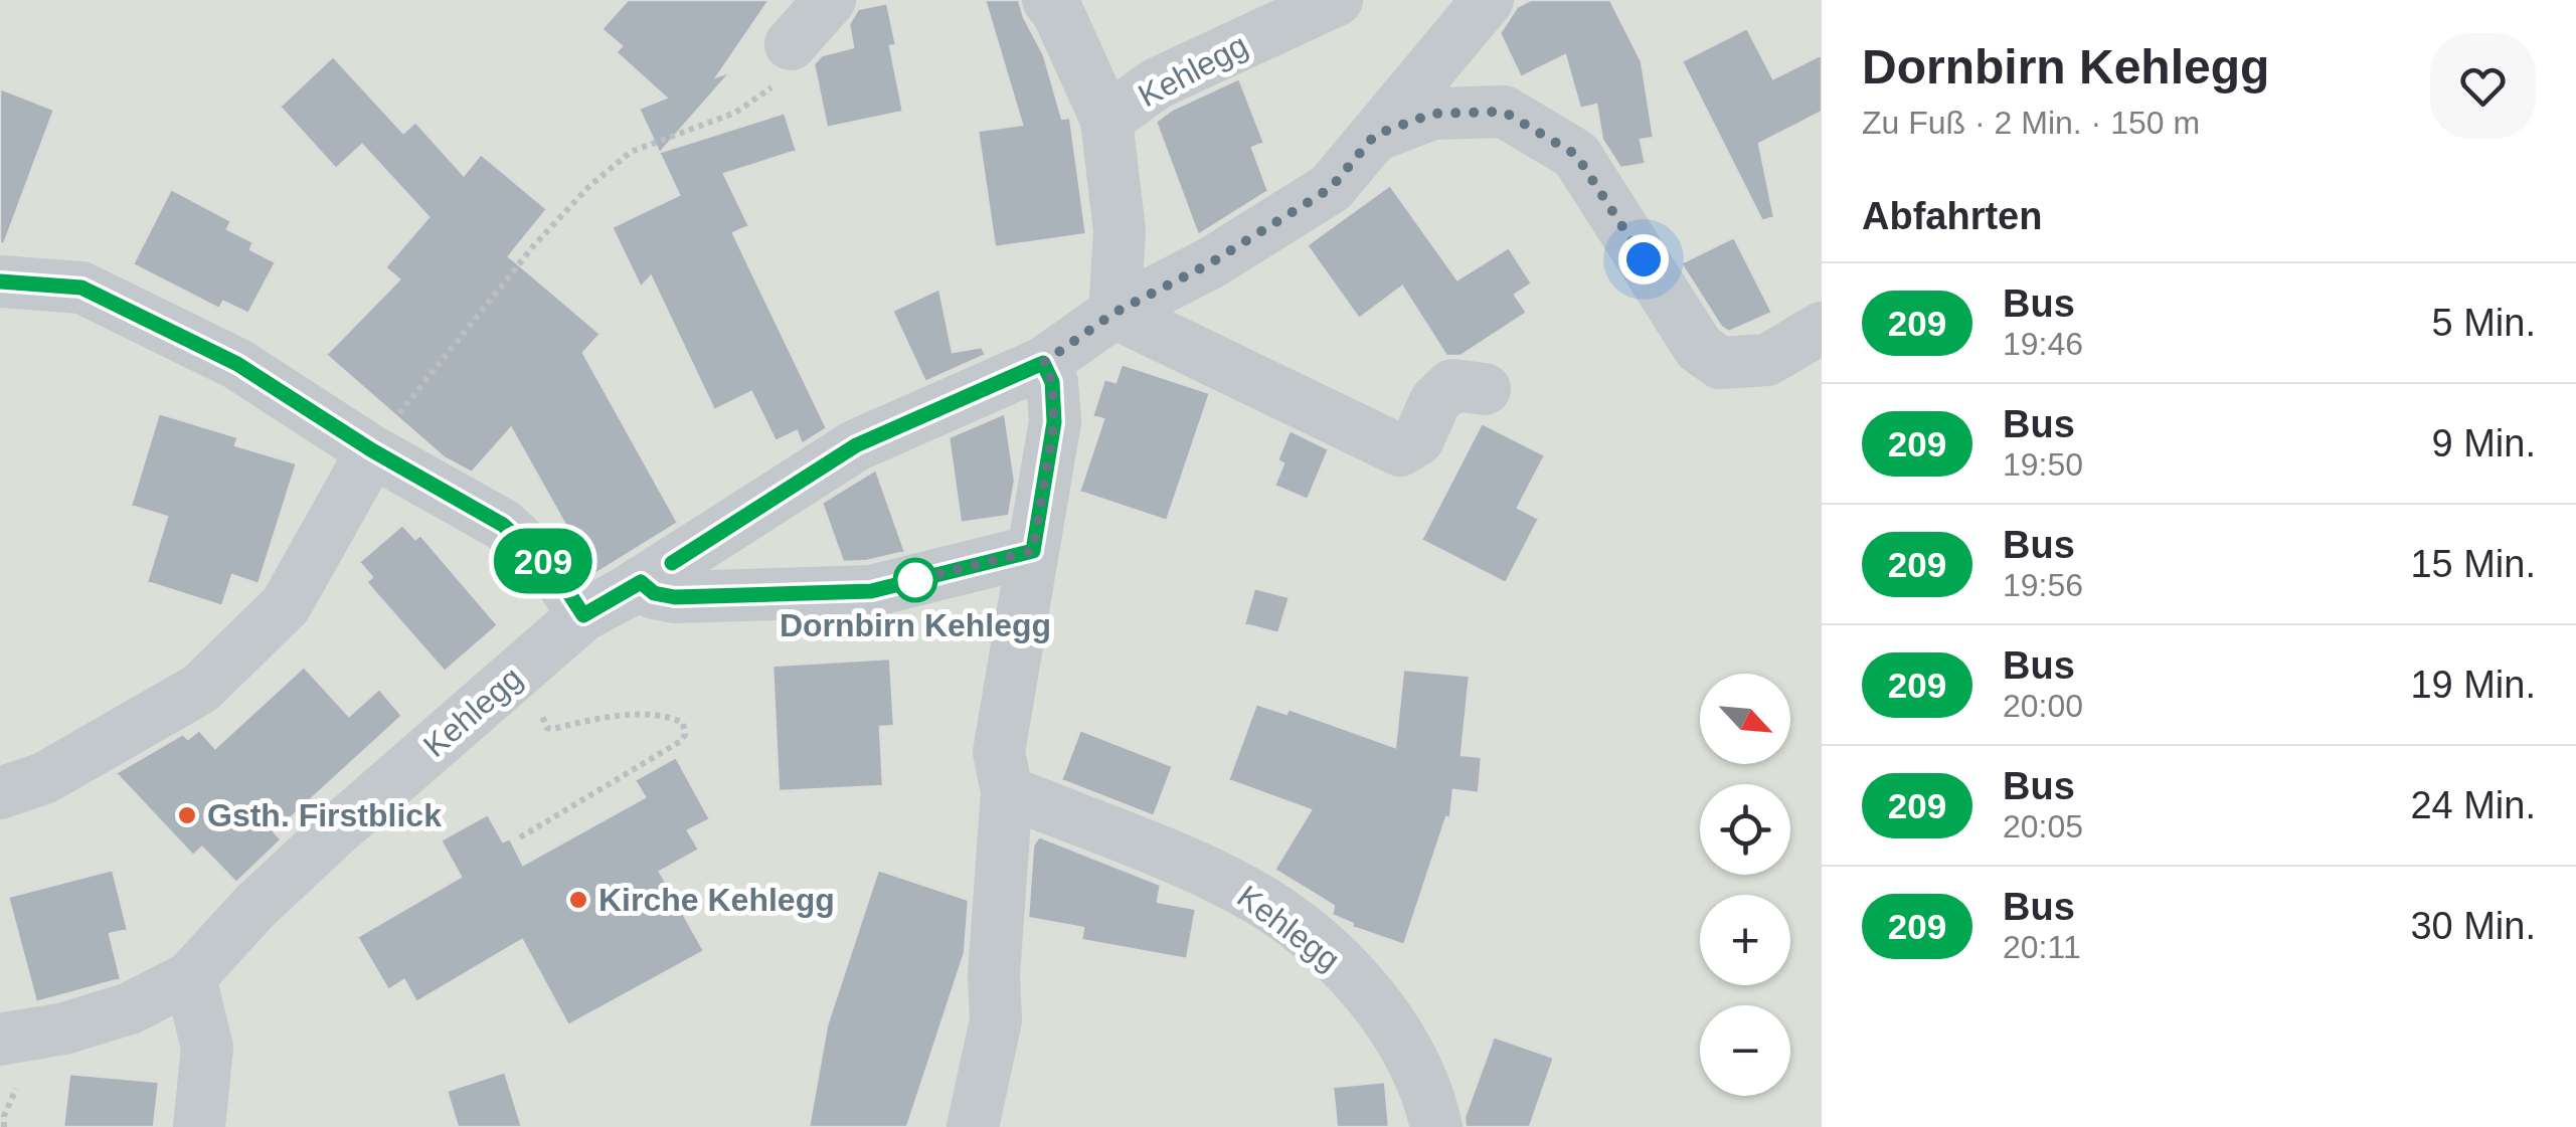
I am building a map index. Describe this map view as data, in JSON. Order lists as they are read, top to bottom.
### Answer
{
  "streets": {
    "street": ["Kehlegg"]
  },
  "places": ["Dornbirn Kehlegg", "Gsth. Firstblick", "Kirche Kehlegg"],
  "lines": ["bus line 209"],
  "north": "bottom right",
  "page": {
    "on_map": "209",
    "heading": [
      ["Dornbirn Kehlegg", "Zu Fuß · 2 Min. · 150 m"],
      "Abfahrten"
    ],
    "list": [
      {
        "mark": "209",
        "name": "Bus",
        "note": "19:46",
        "value": "5 Min."
      },
      {
        "mark": "209",
        "name": "Bus",
        "note": "19:50",
        "value": "9 Min."
      },
      {
        "mark": "209",
        "name": "Bus",
        "note": "19:56",
        "value": "15 Min."
      },
      {
        "mark": "209",
        "name": "Bus",
        "note": "20:00",
        "value": "19 Min."
      },
      {
        "mark": "209",
        "name": "Bus",
        "note": "20:05",
        "value": "24 Min."
      },
      {
        "mark": "209",
        "name": "Bus",
        "note": "20:11",
        "value": "30 Min."
      }
    ],
    "map_buttons": ["+", "−"]
  }
}
